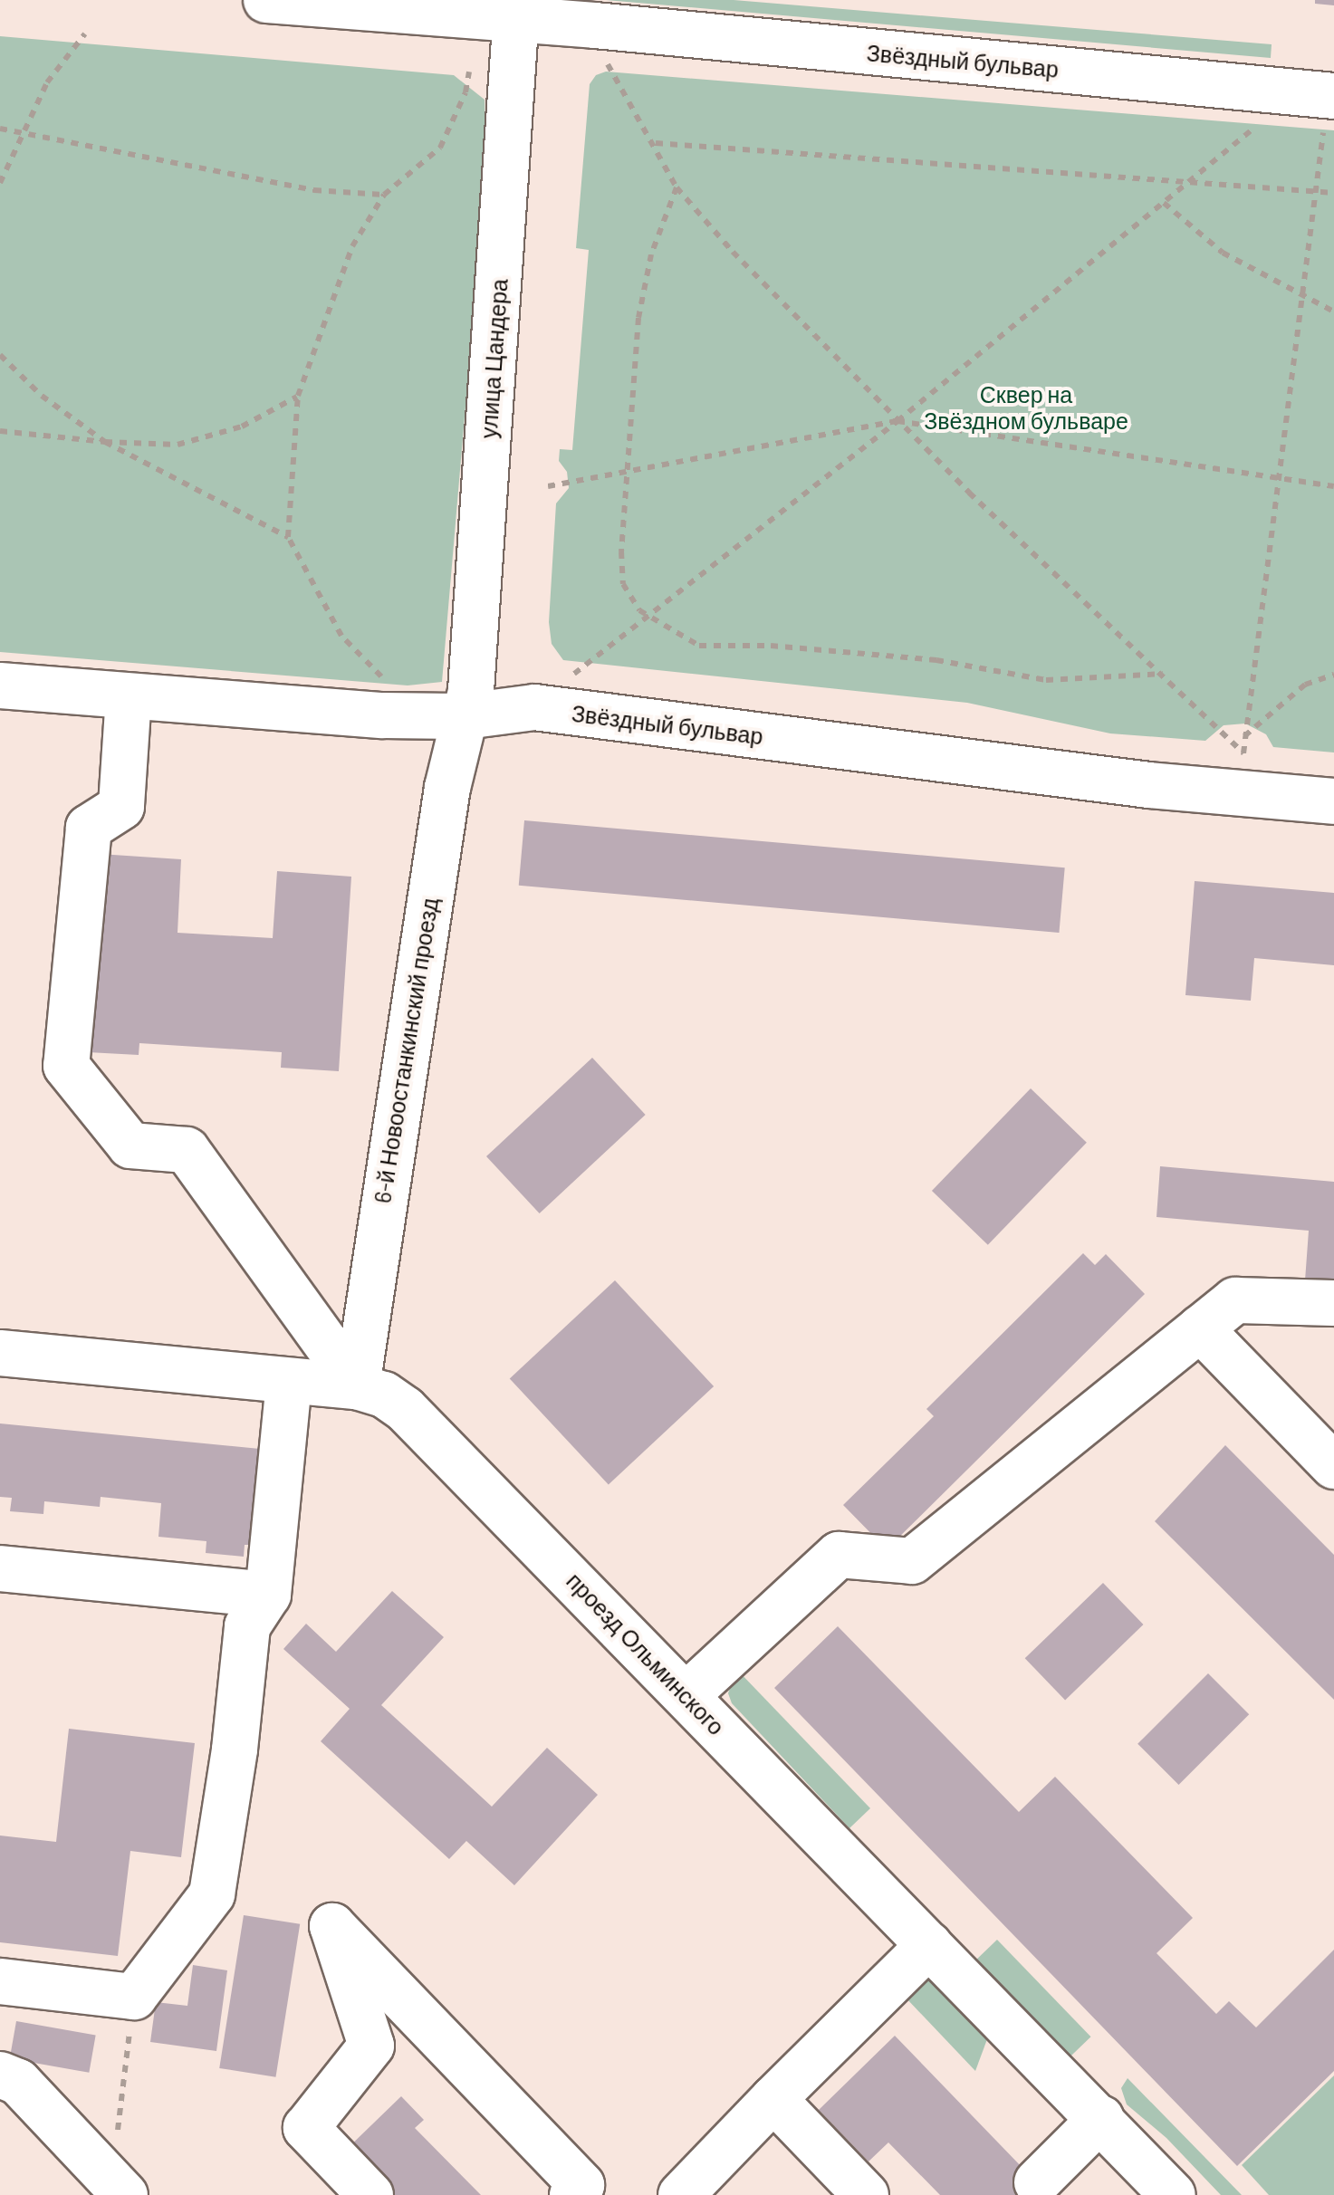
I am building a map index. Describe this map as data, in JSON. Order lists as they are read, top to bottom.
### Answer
{
  "streets": {
    "street": [
      "Звёздный бульвар",
      "улица Цандера",
      "6-й Новоостанкинский проезд",
      "проезд Ольминского"
    ]
  },
  "crossings": [
    ["Звёздный бульвар", "улица Цандера"],
    ["Звёздный бульвар", "6-й Новоостанкинский проезд"],
    ["улица Цандера", "6-й Новоостанкинский проезд"],
    ["6-й Новоостанкинский проезд", "проезд Ольминского"]
  ],
  "parks": ["Сквер на Звёздном бульваре"]
}
